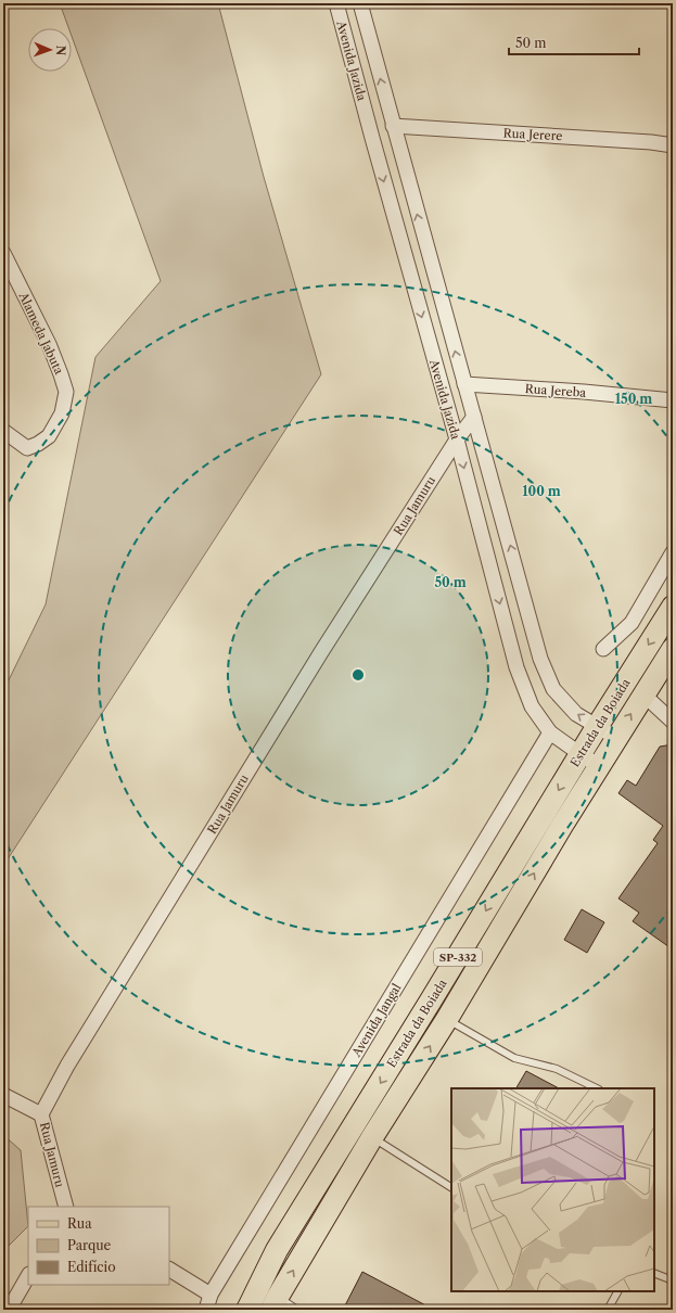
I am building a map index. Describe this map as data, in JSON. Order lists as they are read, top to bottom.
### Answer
{
  "streets": {
    "main road": ["Estrada da Boiada", "SP-332"],
    "street": [
      "Avenida Jazida",
      "Rua Jerere",
      "Alameda Jabuta",
      "Rua Jereba",
      "Rua Jamuru",
      "Avenida Jangal"
    ]
  },
  "crossings": [
    ["Avenida Jazida", "Rua Jerere"],
    ["Avenida Jazida", "Rua Jereba"],
    ["Avenida Jazida", "Rua Jamuru"],
    ["Avenida Jazida", "Estrada da Boiada"],
    ["Avenida Jazida", "Avenida Jangal"]
  ],
  "legend": ["Rua", "Parque", "Edifício"],
  "scale_bar": "50 m",
  "north": "right",
  "rings": ["150 m", "100 m", "50 m"]
}
